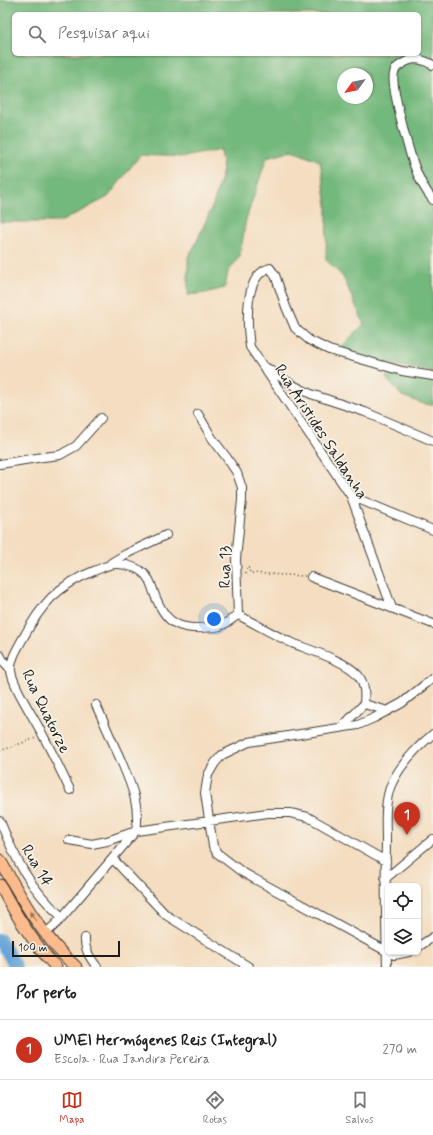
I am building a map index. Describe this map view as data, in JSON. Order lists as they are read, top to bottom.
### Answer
{
  "streets": {
    "street": [
      "Rua Aristides Saldanha",
      "Rua 13",
      "Rua Quatorze",
      "Rua 14"
    ]
  },
  "scale_bar": "100 m",
  "north": "bottom left",
  "page": {
    "search": "Pesquisar aqui",
    "pins": "1",
    "scale": "100 m",
    "heading": "Por perto",
    "list": [
      {
        "mark": "1",
        "name": "UMEI Hermógenes Reis (Integral)",
        "note": "Escola · Rua Jandira Pereira",
        "value": "270 m"
      }
    ],
    "nav": ["Mapa", "Rotas", "Salvos"]
  }
}
